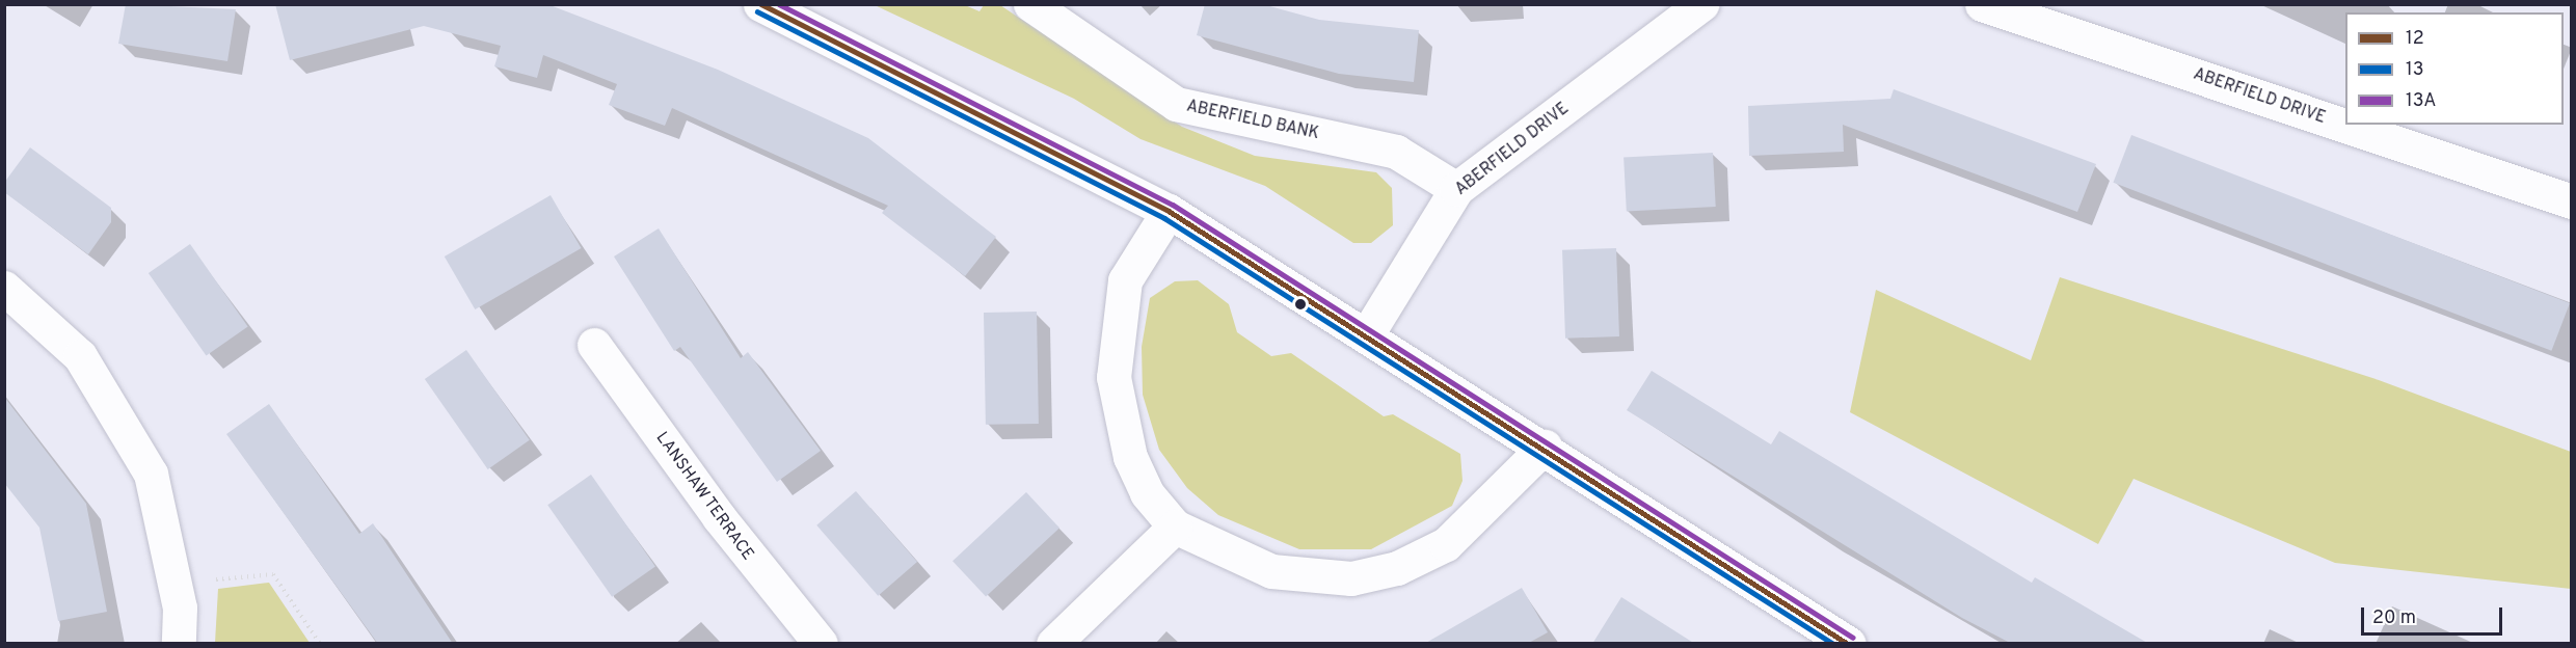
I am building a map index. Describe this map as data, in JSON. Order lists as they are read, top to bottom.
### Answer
{
  "streets": {
    "street": ["ABERFIELD DRIVE", "ABERFIELD BANK", "LANSHAW TERRACE"]
  },
  "crossings": [
    ["ABERFIELD DRIVE", "ABERFIELD BANK"]
  ],
  "lines": ["transit line 12", "transit line 13A", "transit line 13"],
  "legend": ["12", "13", "13A"],
  "scale_bar": "20 m"
}
